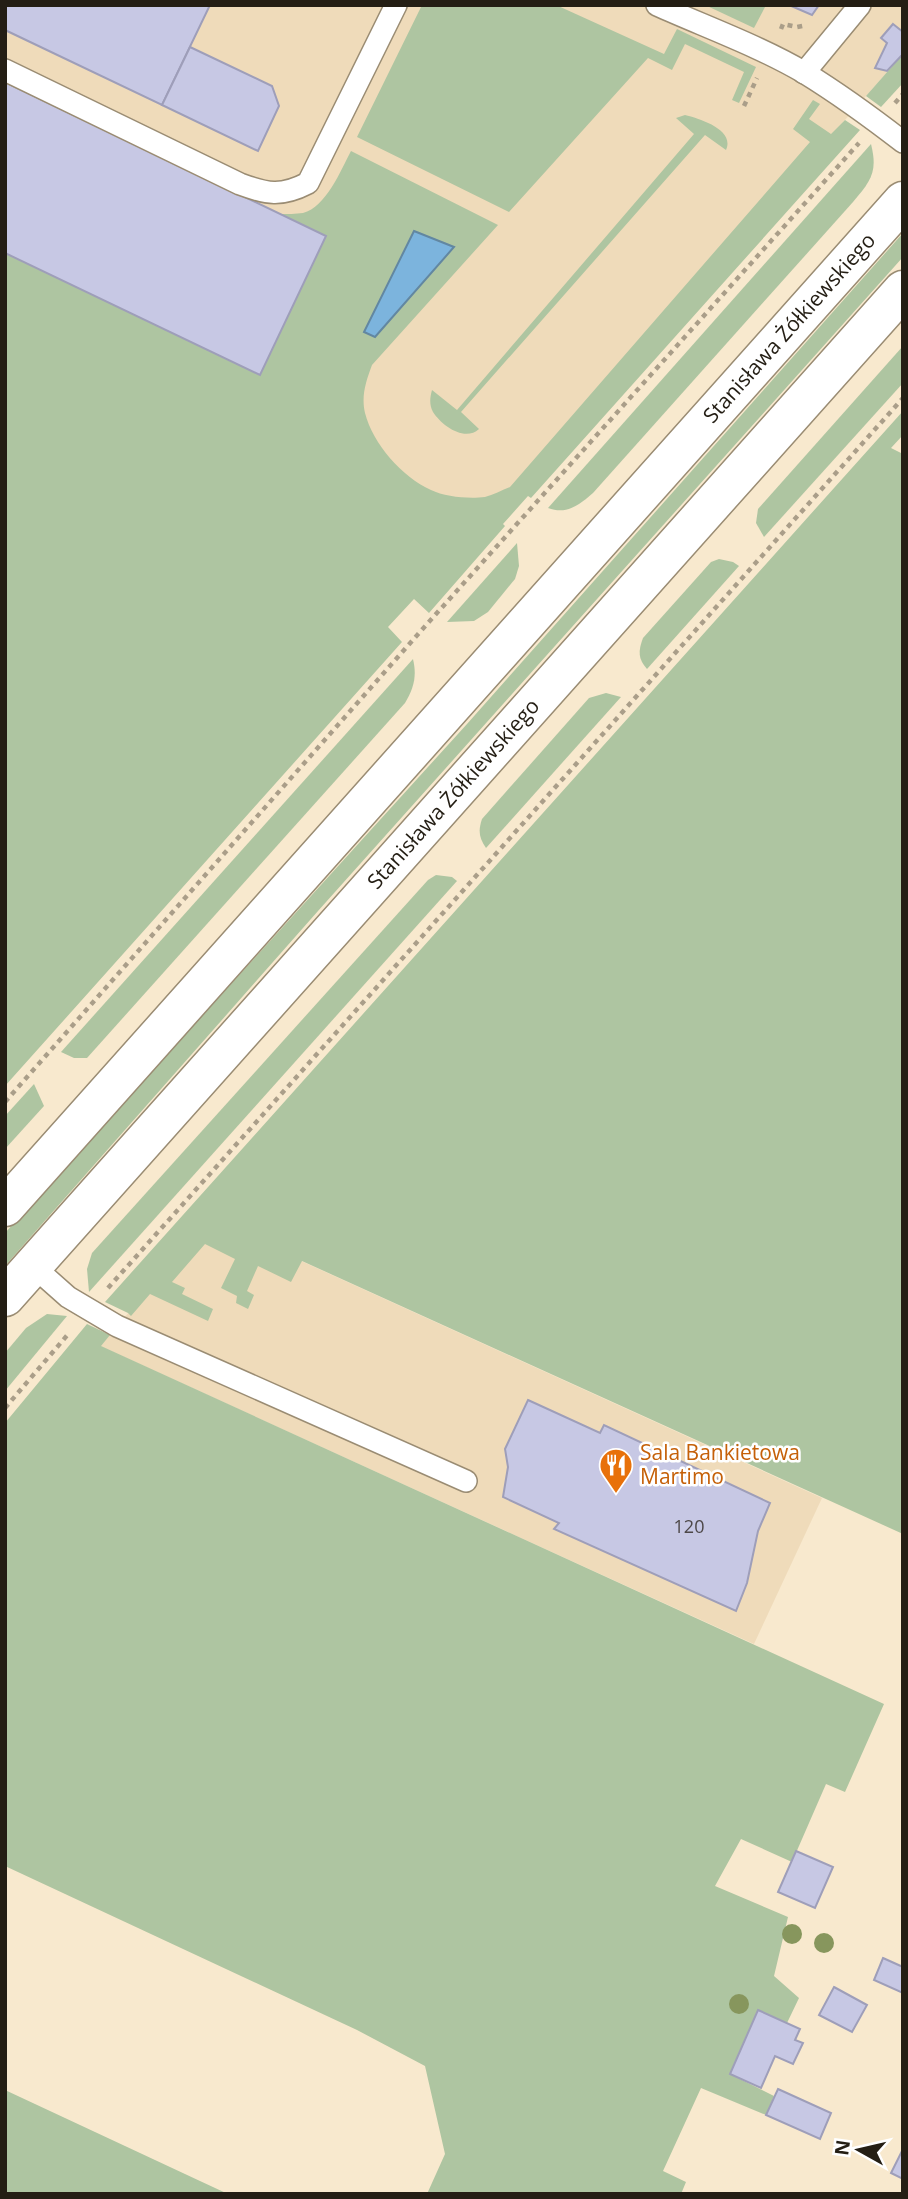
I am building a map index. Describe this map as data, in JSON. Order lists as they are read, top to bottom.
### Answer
{
  "streets": {
    "main road": ["Stanisława Żółkiewskiego"]
  },
  "places": {
    "restaurant": ["Sala Bankietowa Martimo"]
  },
  "house_numbers": ["120"],
  "north": "left"
}
